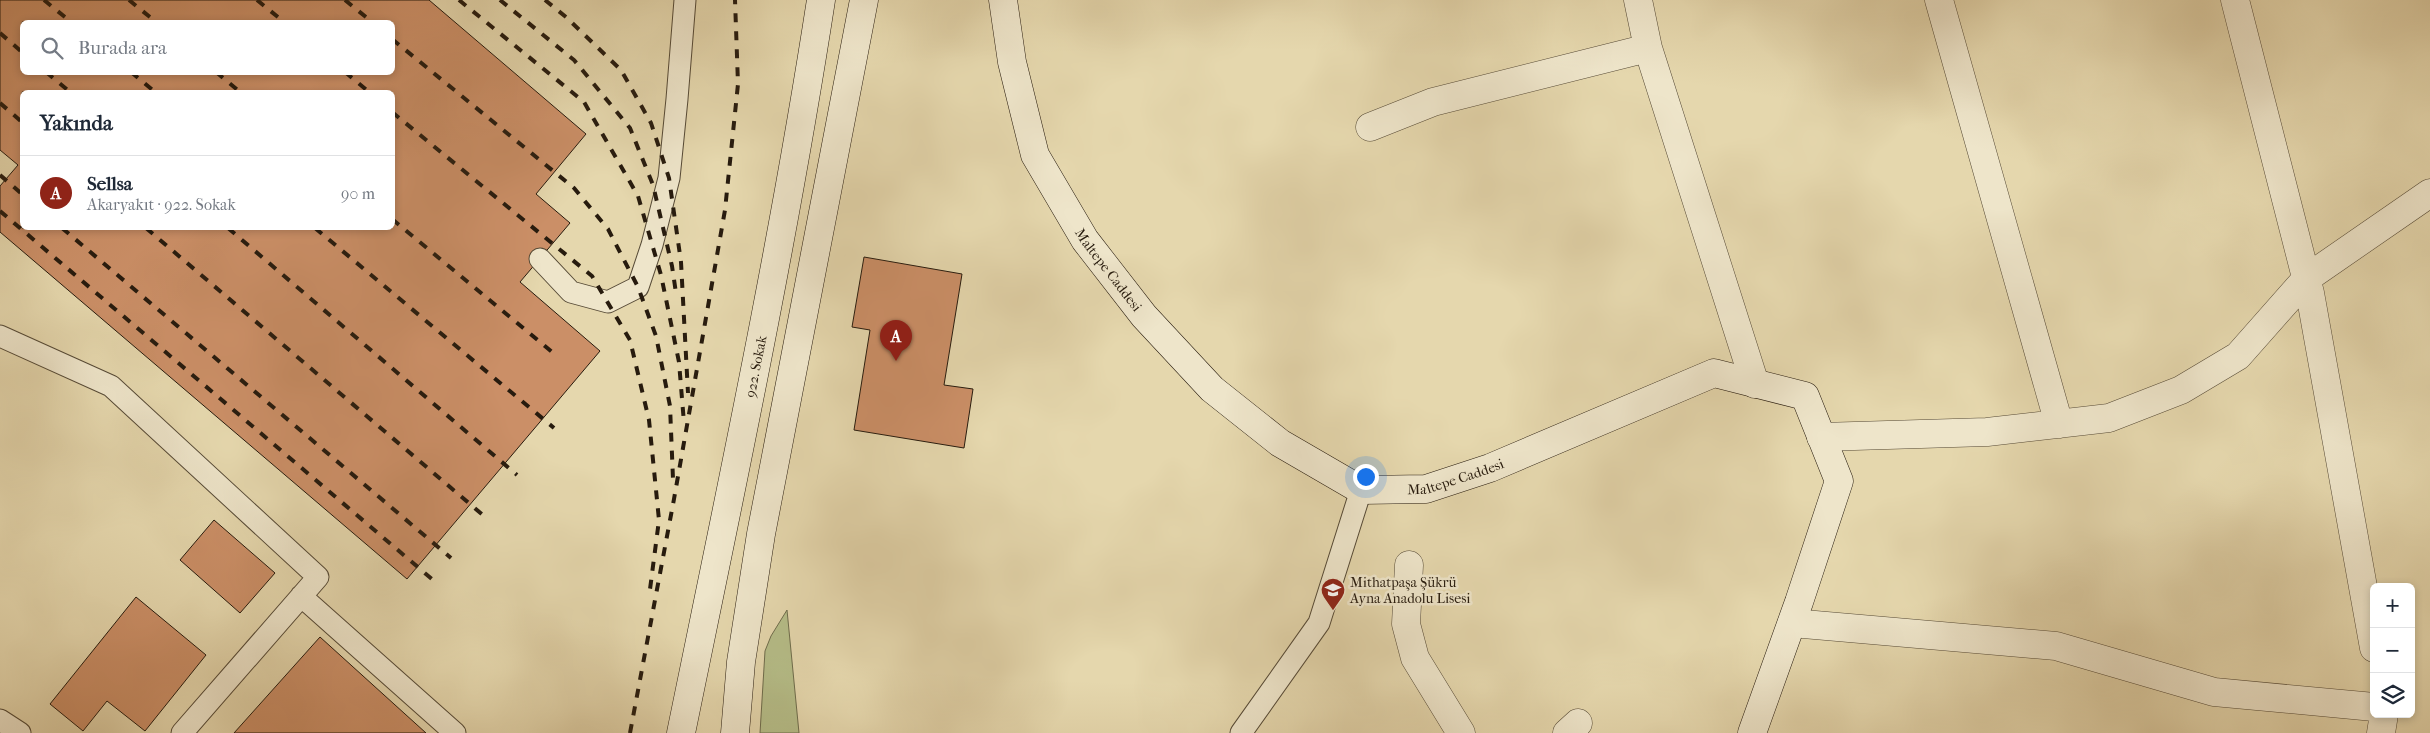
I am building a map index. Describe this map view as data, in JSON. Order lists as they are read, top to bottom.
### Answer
{
  "streets": {
    "street": ["Maltepe Caddesi", "922. Sokak"]
  },
  "places": {
    "school or university": ["Mithatpaşa Şükrü Ayna Anadolu Lisesi"]
  },
  "page": {
    "search": "Burada ara",
    "heading": "Yakında",
    "list": [
      {
        "mark": "A",
        "name": "Sellsa",
        "note": "Akaryakıt · 922. Sokak",
        "value": "90 m"
      }
    ],
    "pins": "A",
    "map_buttons": ["+", "−"]
  }
}
